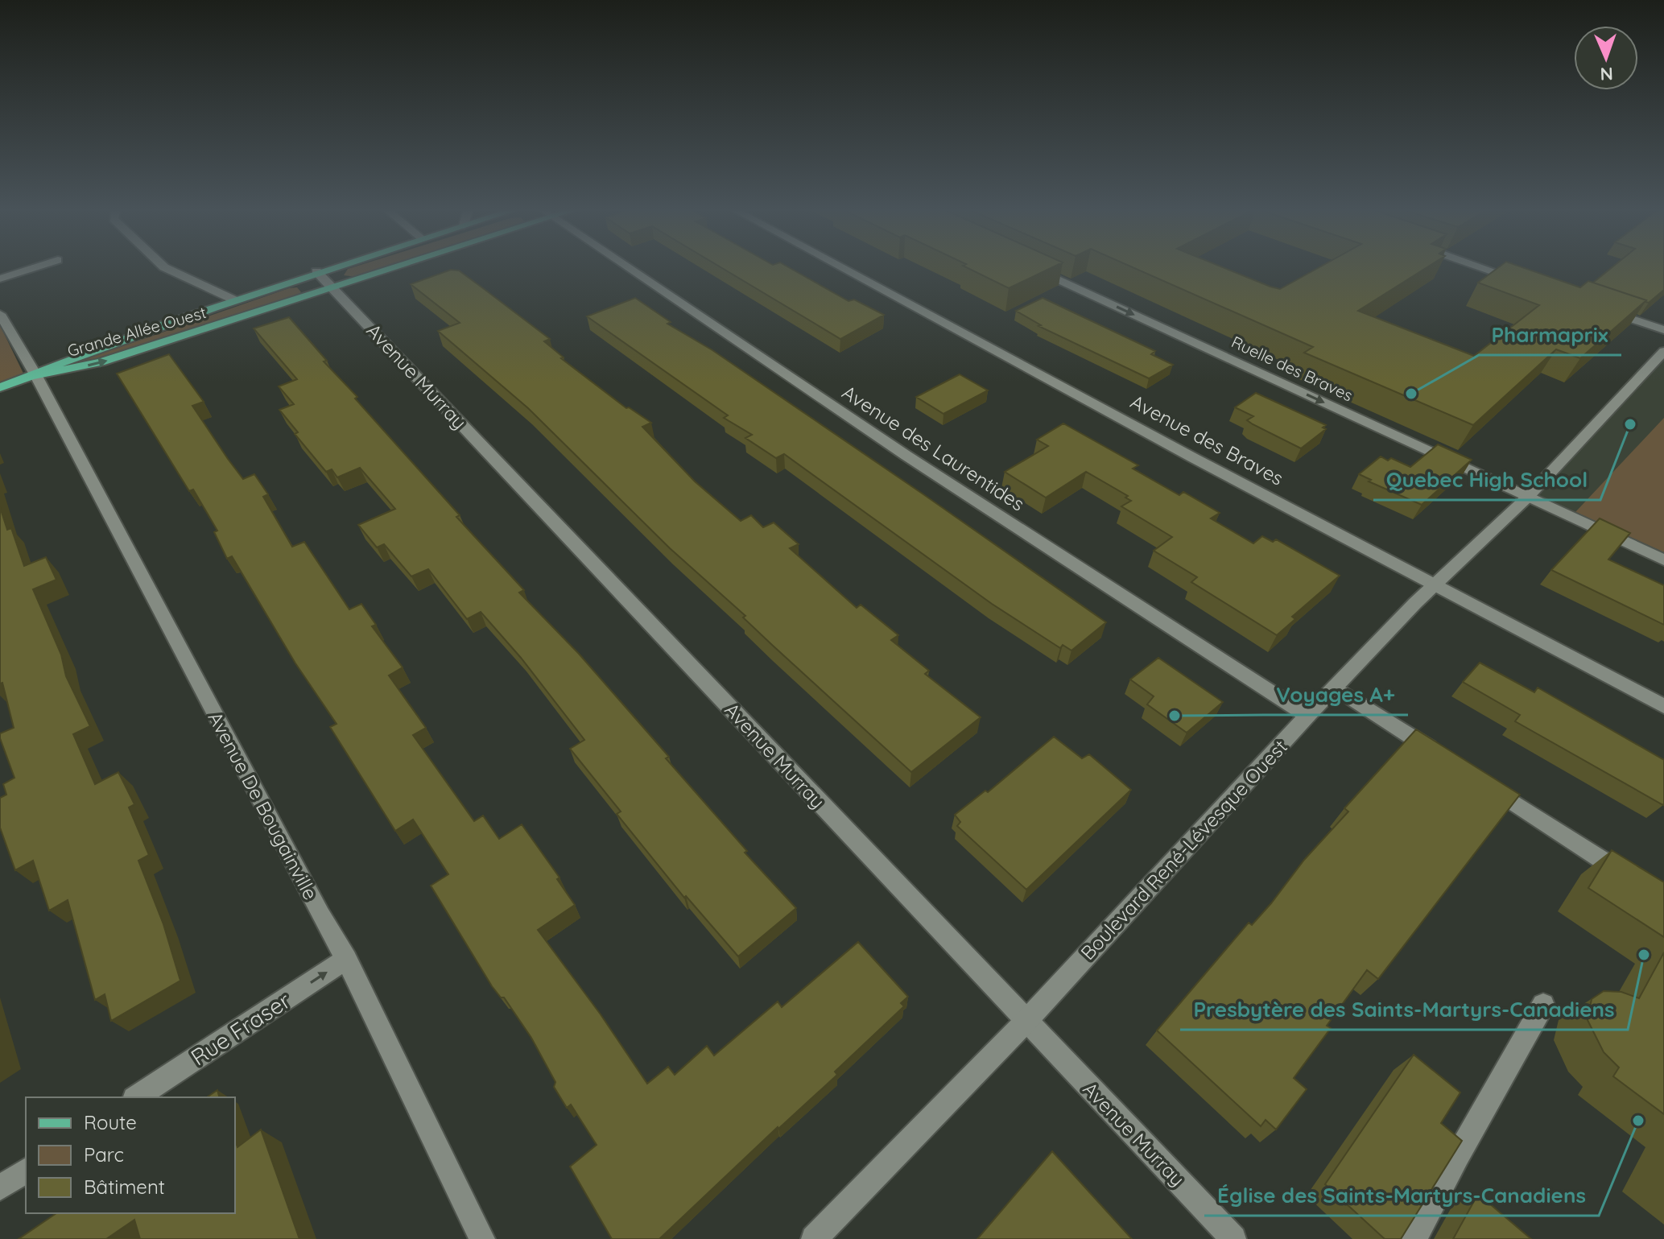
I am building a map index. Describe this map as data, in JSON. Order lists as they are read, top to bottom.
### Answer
{
  "streets": {
    "main road": ["Grande Allée Ouest"],
    "street": [
      "Ruelle des Braves",
      "Avenue Murray",
      "Avenue des Braves",
      "Avenue des Laurentides",
      "Avenue De Bougainville",
      "Boulevard René-Lévesque Ouest",
      "Rue Fraser"
    ]
  },
  "crossings": [
    ["Grande Allée Ouest", "Avenue Murray"],
    ["Grande Allée Ouest", "Avenue De Bougainville"],
    ["Ruelle des Braves", "Boulevard René-Lévesque Ouest"],
    ["Avenue Murray", "Boulevard René-Lévesque Ouest"],
    ["Avenue des Braves", "Boulevard René-Lévesque Ouest"],
    ["Avenue des Laurentides", "Boulevard René-Lévesque Ouest"],
    ["Avenue De Bougainville", "Rue Fraser"]
  ],
  "one_way": ["Ruelle des Braves", "Rue Fraser"],
  "places": [
    "Pharmaprix",
    "Quebec High School",
    "Voyages A+",
    "Presbytère des Saints-Martyrs-Canadiens",
    "Église des Saints-Martyrs-Canadiens"
  ],
  "legend": ["Route", "Parc", "Bâtiment"],
  "north": "bottom"
}
